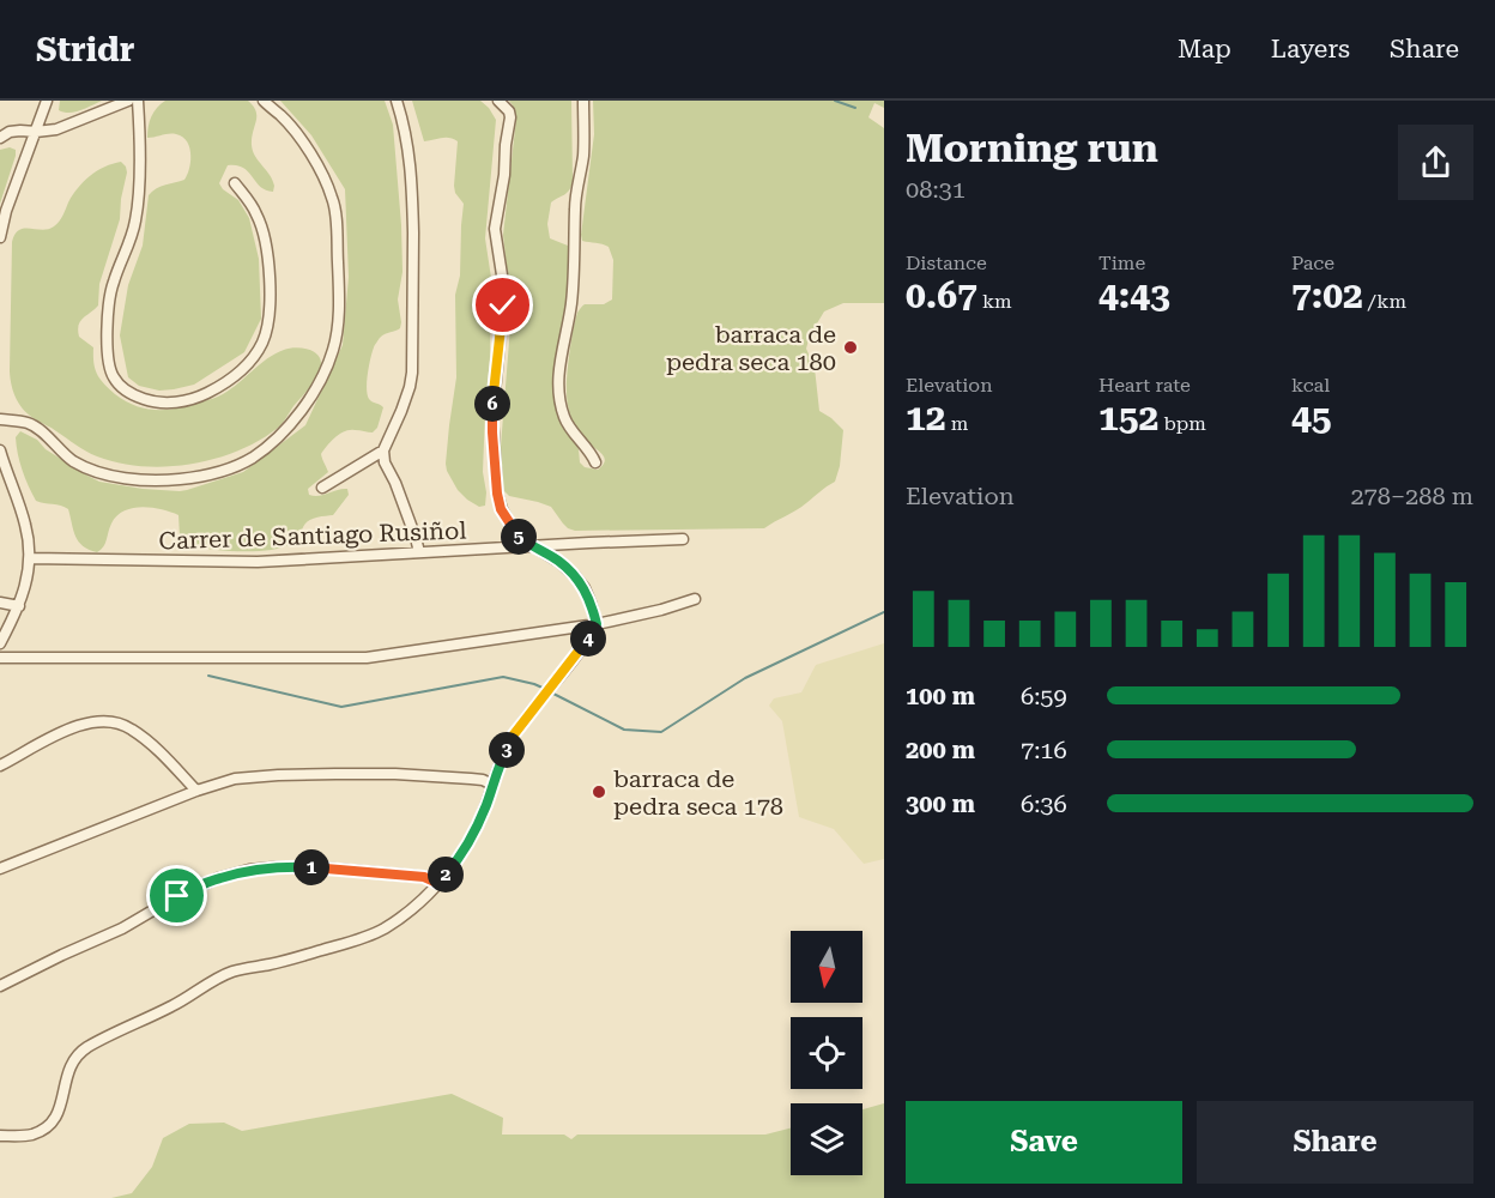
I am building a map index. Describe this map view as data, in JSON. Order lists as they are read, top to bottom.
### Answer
{
  "streets": {
    "street": ["Carrer de Santiago Rusiñol"]
  },
  "places": ["barraca de pedra seca 180", "barraca de pedra seca 178"],
  "north": "bottom",
  "page": {
    "header": "Stridr",
    "nav": ["Map", "Layers", "Share"],
    "heading": ["Morning run", "08:31"],
    "stats": [
      ["Distance", "0.67 km"],
      ["Time", "4:43"],
      ["Pace", "7:02 /km"],
      ["Elevation", "12 m"],
      ["Heart rate", "152 bpm"],
      ["kcal", "45"]
    ],
    "pins": [
      "6",
      "5",
      "4",
      "3",
      "1",
      "2"
    ],
    "chart": ["Elevation", "278–288 m"],
    "list": [
      {
        "name": "100 m",
        "note": "6:59"
      },
      {
        "name": "200 m",
        "note": "7:16"
      },
      {
        "name": "300 m",
        "note": "6:36"
      }
    ],
    "buttons": ["Save", "Share"]
  }
}
